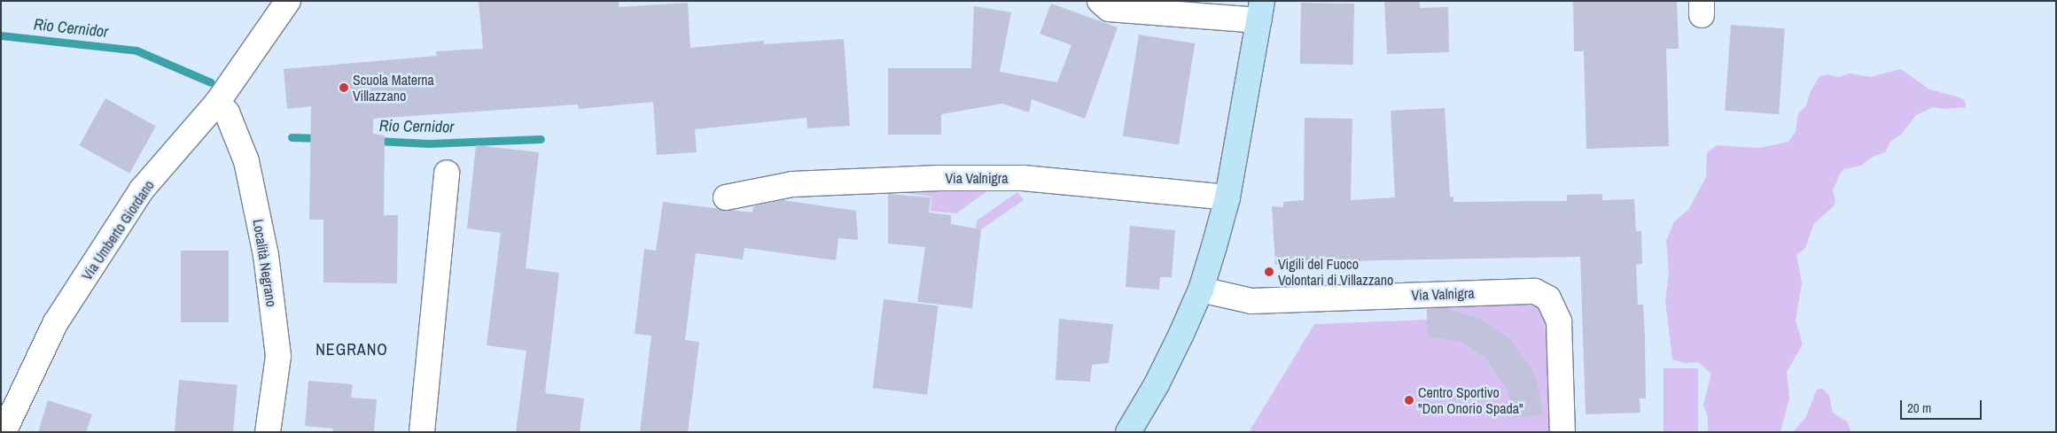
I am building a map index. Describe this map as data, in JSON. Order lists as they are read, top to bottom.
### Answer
{
  "streets": {
    "street": ["Via Valnigra", "Via Umberto Giordano", "Località Negrano"]
  },
  "crossings": [
    ["Via Umberto Giordano", "Località Negrano"]
  ],
  "districts": ["NEGRANO"],
  "water": ["Rio Cernidor"],
  "places": ["Scuola Materna Villazzano", "Vigili del Fuoco Volontari di Villazzano", "Centro Sportivo \"Don Onorio Spada\""],
  "scale_bar": "20 m"
}
